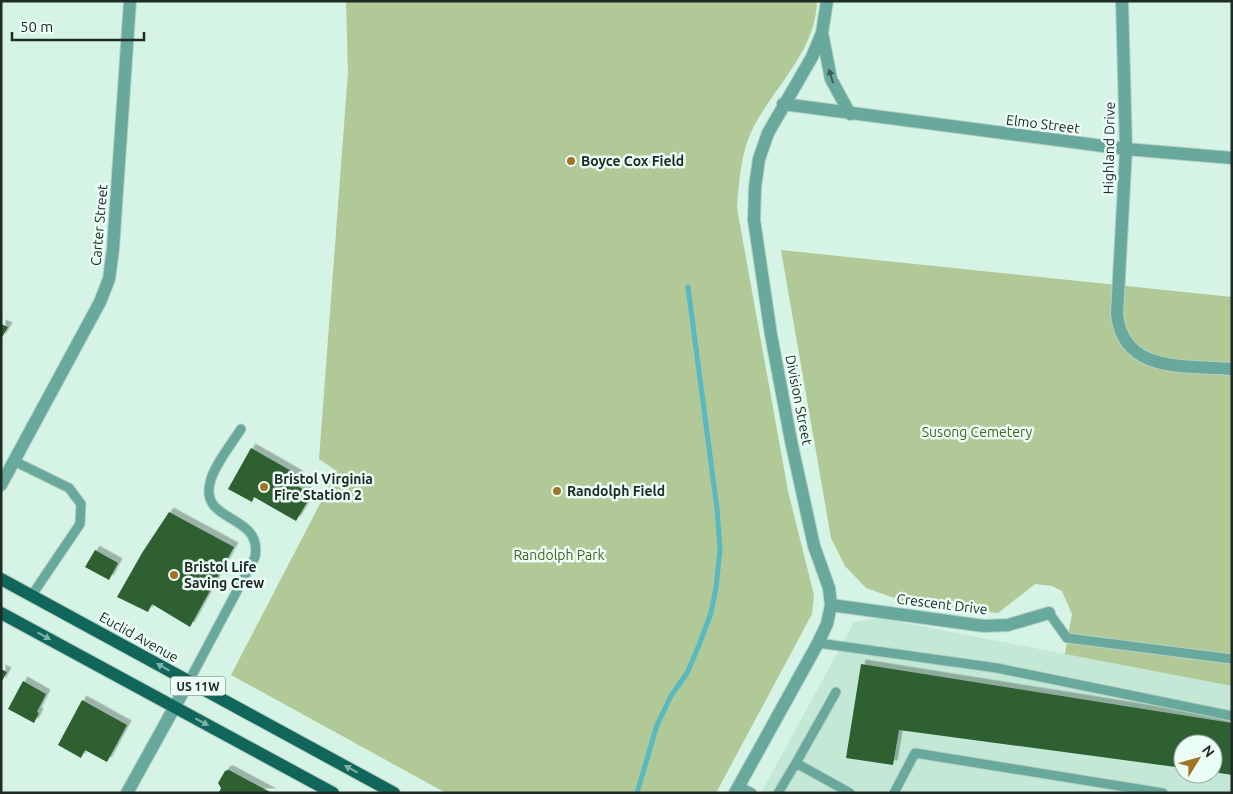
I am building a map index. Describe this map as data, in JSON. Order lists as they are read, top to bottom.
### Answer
{
  "streets": {
    "main road": ["Euclid Avenue", "US 11W"],
    "street": [
      "Elmo Street",
      "Highland Drive",
      "Carter Street",
      "Division Street",
      "Crescent Drive"
    ]
  },
  "crossings": [
    ["Elmo Street", "Highland Drive"],
    ["Elmo Street", "Division Street"],
    ["Division Street", "Crescent Drive"]
  ],
  "parks": ["Susong Cemetery", "Randolph Park"],
  "places": [
    "Boyce Cox Field",
    "Bristol Virginia Fire Station 2",
    "Randolph Field",
    "Bristol Life Saving Crew"
  ],
  "scale_bar": "50 m",
  "north": "top right"
}
